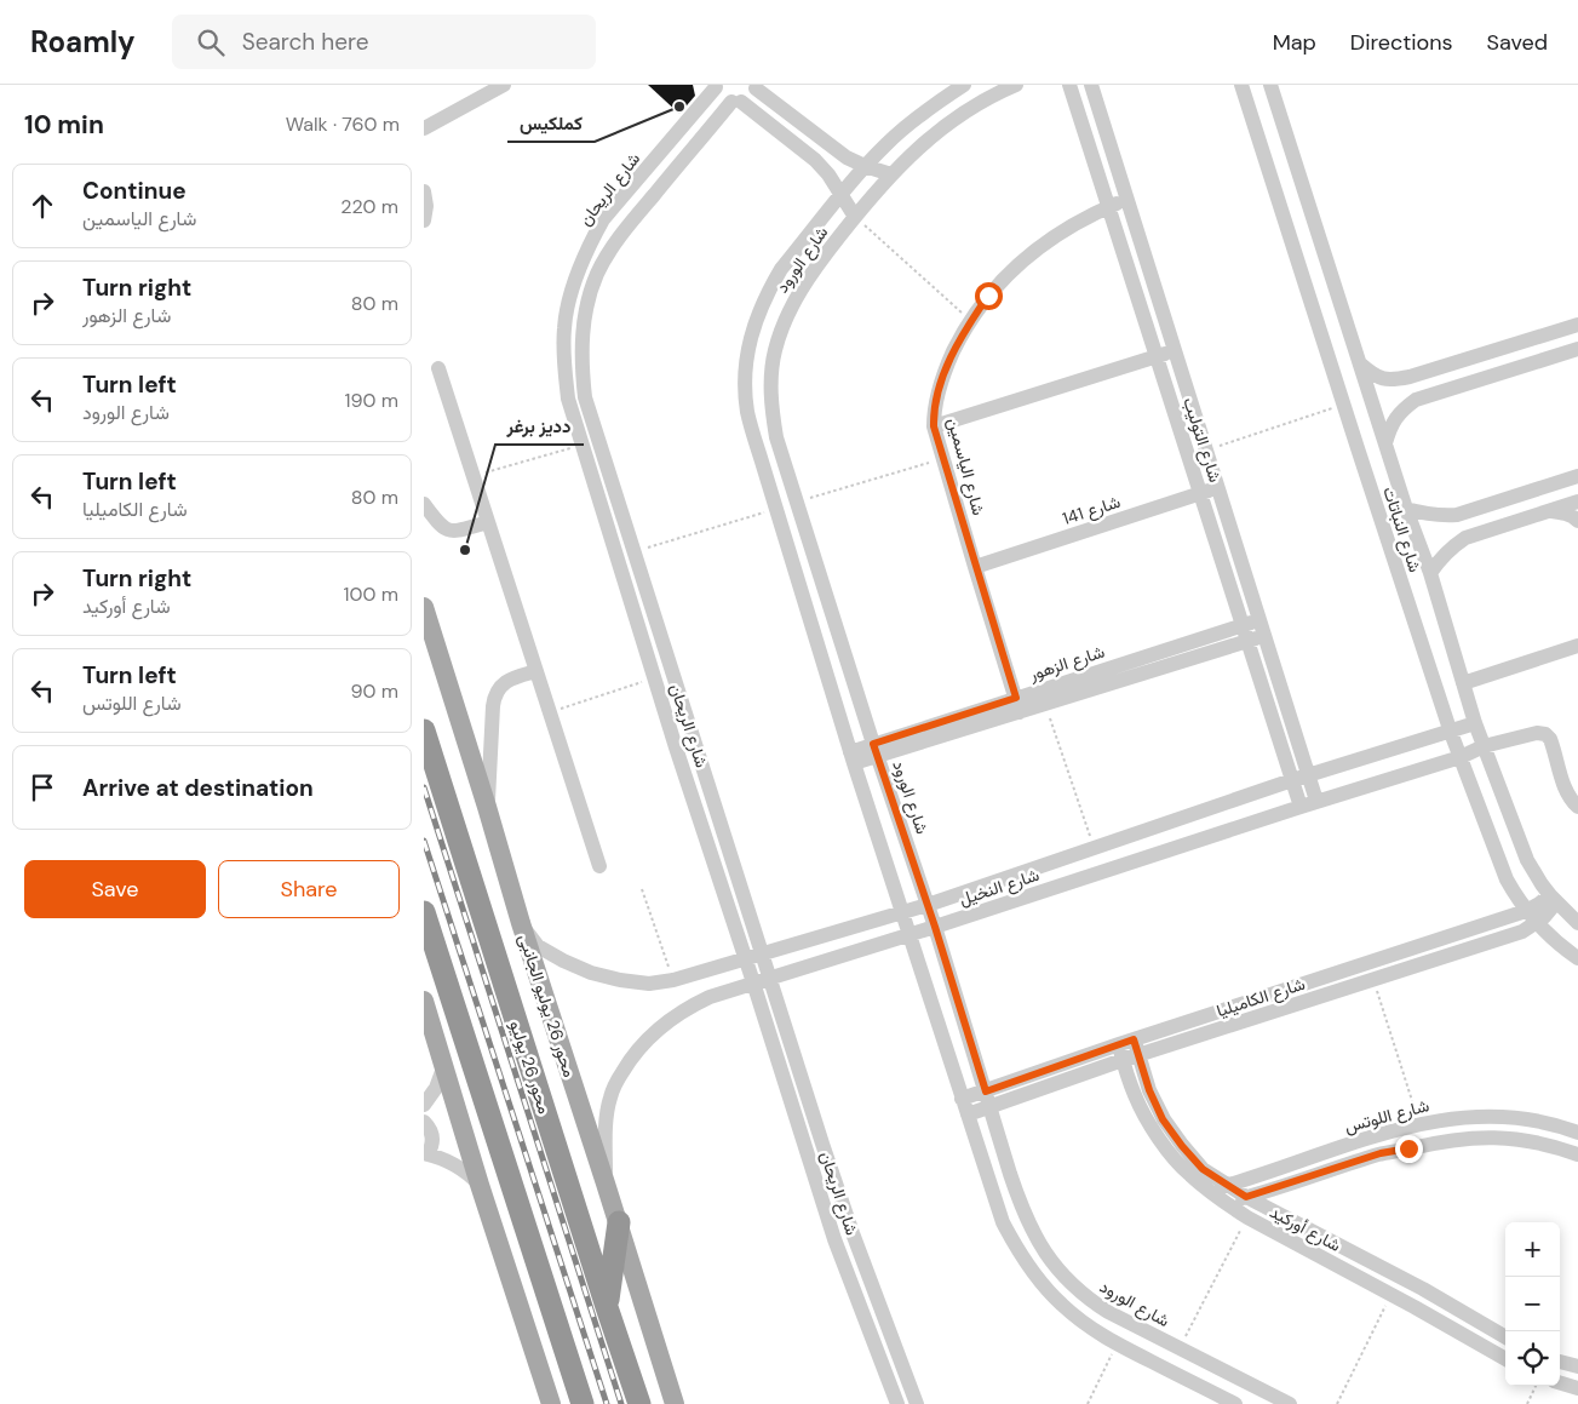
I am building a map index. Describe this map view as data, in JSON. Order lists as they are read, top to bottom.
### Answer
{
  "streets": {
    "highway": ["محور 26 يوليو"],
    "main road": ["محور 26 يوليو الجانبى"],
    "street": [
      "شارع الريحان",
      "شارع الورود",
      "شارع التوليب",
      "شارع الياسمين",
      "شارع 141",
      "شارع النباتات",
      "شارع الزهور",
      "شارع النخيل",
      "شارع الكاميليا",
      "شارع اللوتس",
      "شارع أوركيد"
    ]
  },
  "crossings": [
    ["شارع الريحان", "شارع النخيل"],
    ["شارع الورود", "شارع الزهور"],
    ["شارع الورود", "شارع النخيل"],
    ["شارع الورود", "شارع الكاميليا"],
    ["شارع التوليب", "شارع الياسمين"],
    ["شارع التوليب", "شارع 141"],
    ["شارع التوليب", "شارع الزهور"],
    ["شارع التوليب", "شارع النخيل"],
    ["شارع الياسمين", "شارع 141"],
    ["شارع الياسمين", "شارع الزهور"],
    ["شارع النباتات", "شارع النخيل"],
    ["شارع النباتات", "شارع الكاميليا"],
    ["شارع النخيل", "محور 26 يوليو الجانبى"],
    ["شارع الكاميليا", "شارع أوركيد"],
    ["شارع اللوتس", "شارع أوركيد"]
  ],
  "places": ["كملكيس", "دديز برغر"],
  "page": {
    "header": "Roamly",
    "search": "Search here",
    "nav": ["Map", "Directions", "Saved"],
    "heading": ["10 min", "Walk · 760 m"],
    "list": [
      ["Continue", "شارع الياسمين", "220 m"],
      ["Turn right", "شارع الزهور", "80 m"],
      ["Turn left", "شارع الورود", "190 m"],
      ["Turn left", "شارع الكاميليا", "80 m"],
      ["Turn right", "شارع أوركيد", "100 m"],
      ["Turn left", "شارع اللوتس", "90 m"],
      "Arrive at destination"
    ],
    "buttons": ["Save", "Share"],
    "map_buttons": ["+", "−"]
  }
}
